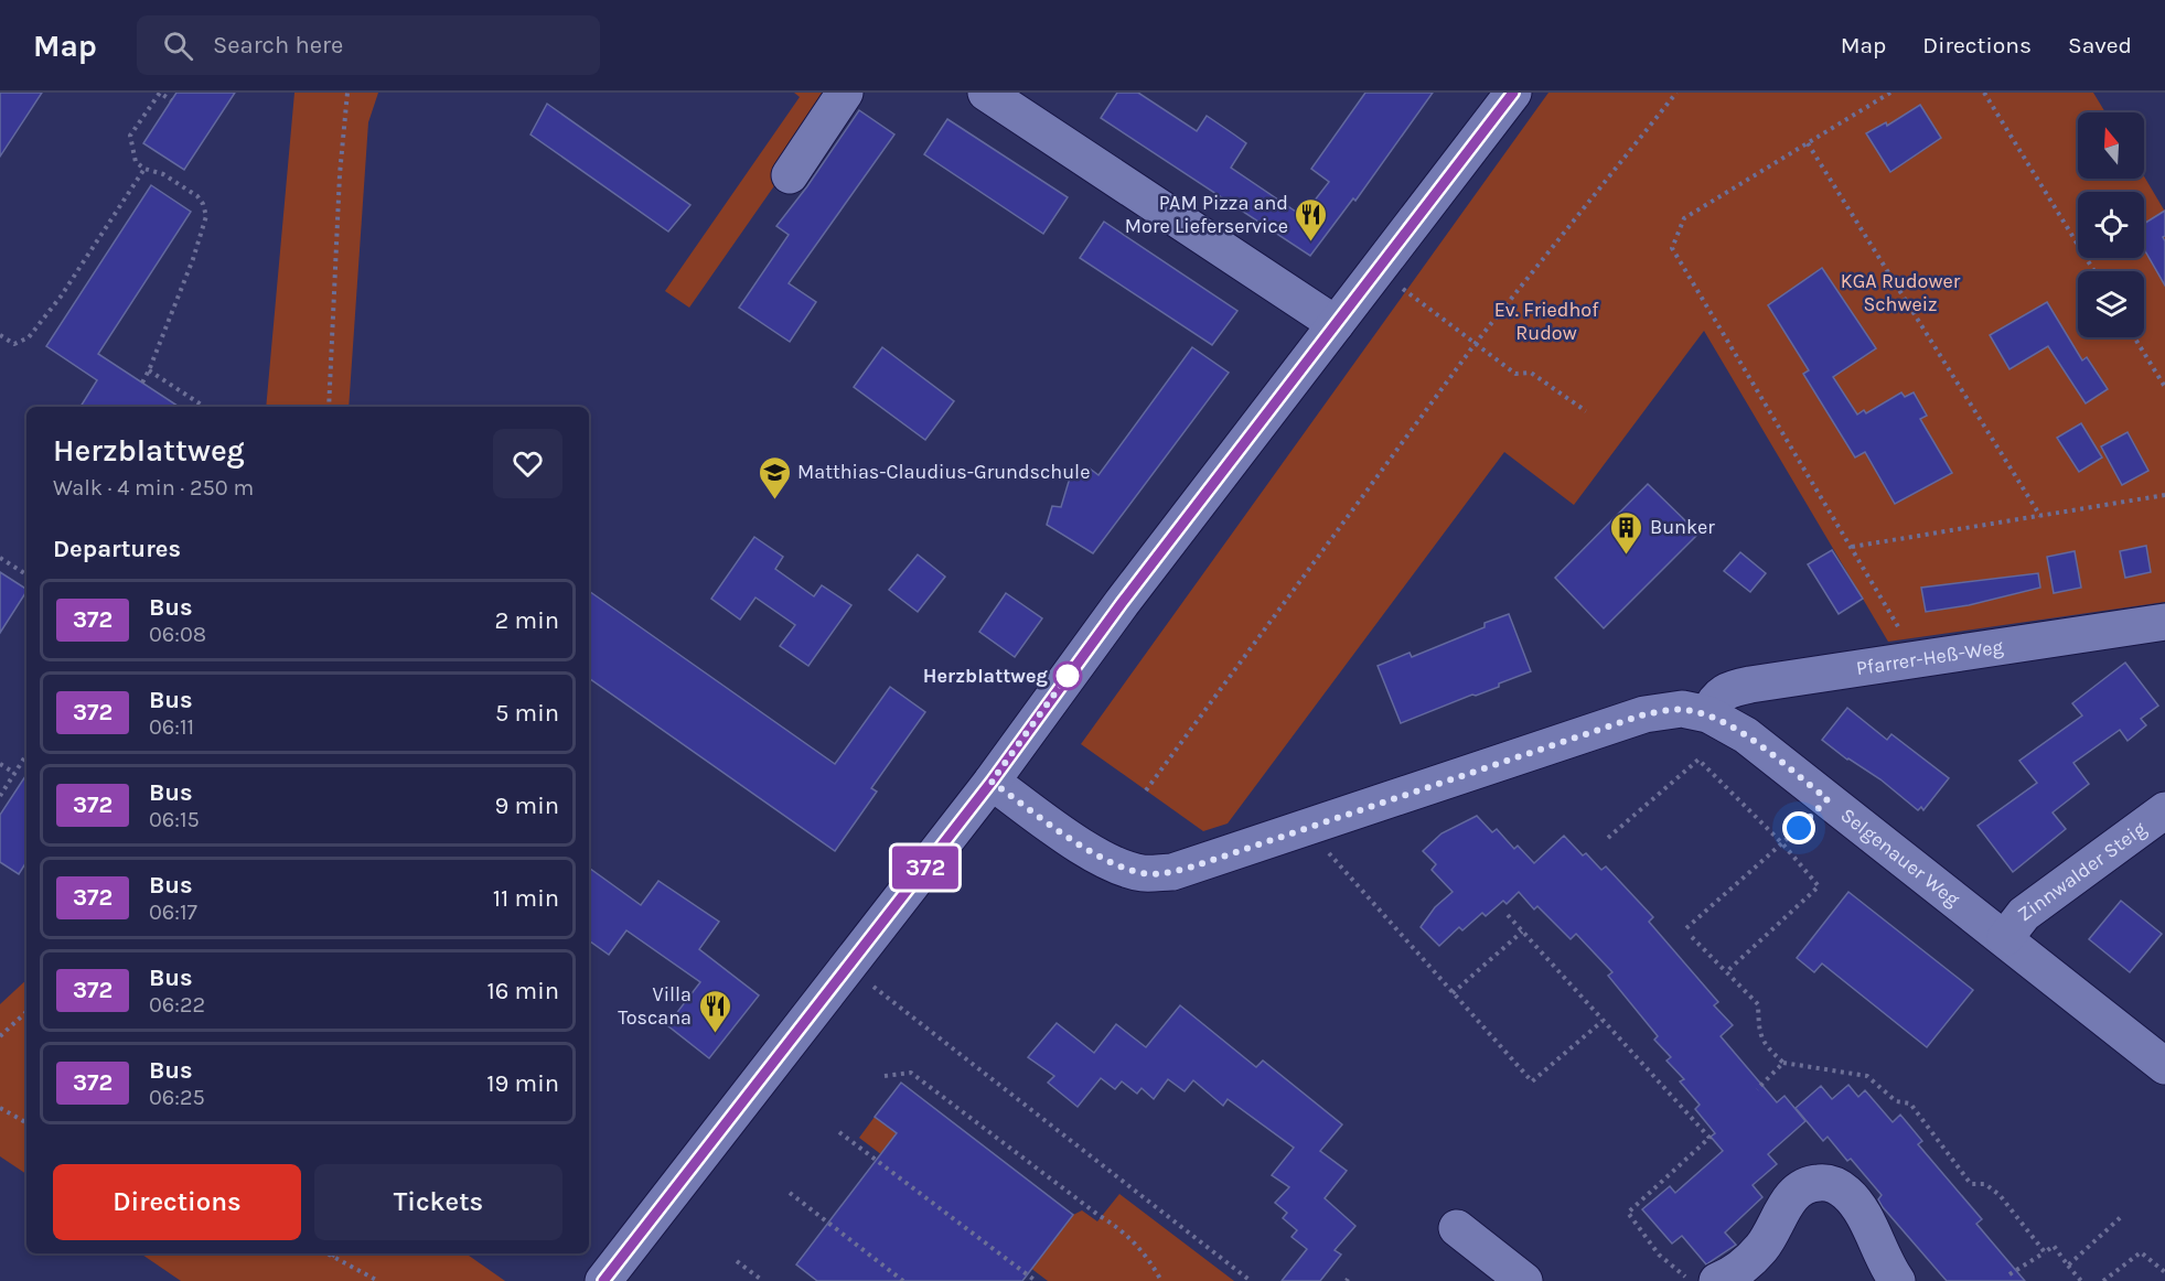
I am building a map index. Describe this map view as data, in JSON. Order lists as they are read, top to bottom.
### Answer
{
  "streets": {
    "street": ["Pfarrer-Heß-Weg", "Selgenauer Weg", "Zinnwalder Steig"]
  },
  "crossings": [
    ["Pfarrer-Heß-Weg", "Selgenauer Weg"],
    ["Selgenauer Weg", "Zinnwalder Steig"]
  ],
  "parks": ["KGA Rudower Schweiz", "Ev. Friedhof Rudow"],
  "places": {
    "restaurant": ["PAM Pizza and More Lieferservice", "Villa Toscana"],
    "school or university": ["Matthias-Claudius-Grundschule"],
    "building": ["Bunker"],
    "other": ["Herzblattweg"]
  },
  "lines": ["bus line 372"],
  "north": "top",
  "page": {
    "header": "Map",
    "search": "Search here",
    "nav": ["Map", "Directions", "Saved"],
    "on_map": "372",
    "heading": [
      ["Herzblattweg", "Walk · 4 min · 250 m"],
      "Departures"
    ],
    "list": [
      {
        "mark": "372",
        "name": "Bus",
        "note": "06:08",
        "value": "2 min"
      },
      {
        "mark": "372",
        "name": "Bus",
        "note": "06:11",
        "value": "5 min"
      },
      {
        "mark": "372",
        "name": "Bus",
        "note": "06:15",
        "value": "9 min"
      },
      {
        "mark": "372",
        "name": "Bus",
        "note": "06:17",
        "value": "11 min"
      },
      {
        "mark": "372",
        "name": "Bus",
        "note": "06:22",
        "value": "16 min"
      },
      {
        "mark": "372",
        "name": "Bus",
        "note": "06:25",
        "value": "19 min"
      }
    ],
    "buttons": ["Directions", "Tickets"]
  }
}
